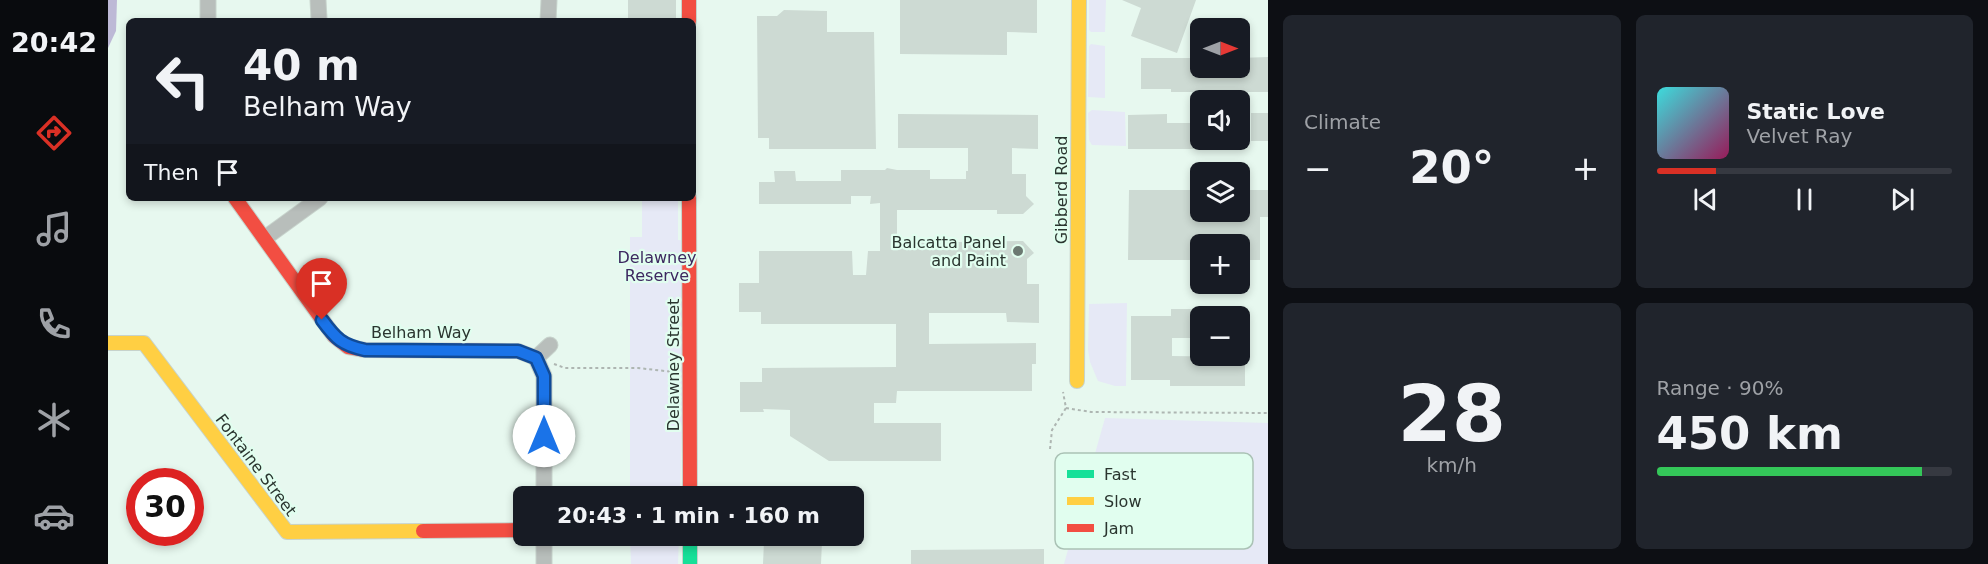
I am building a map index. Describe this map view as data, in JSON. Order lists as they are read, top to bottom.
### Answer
{
  "streets": {
    "street": [
      "Gibberd Road",
      "Belham Way",
      "Delawney Street",
      "Fontaine Street"
    ]
  },
  "parks": ["Delawney Reserve"],
  "places": ["Balcatta Panel and Paint"],
  "legend": ["Fast", "Slow", "Jam"],
  "north": "right",
  "page": {
    "tabs": "20:42",
    "tile": [
      "Climate",
      ["28", "km/h"],
      ["Range · 90%", "450 km"]
    ],
    "map_buttons": ["+", "−"],
    "turn": ["40 m", "Belham Way"],
    "song": ["Static Love", "Velvet Ray"],
    "heat": ["−", "20°", "+"],
    "then": "Then",
    "limit": "30",
    "trip": "20:43 · 1 min · 160 m"
  }
}
